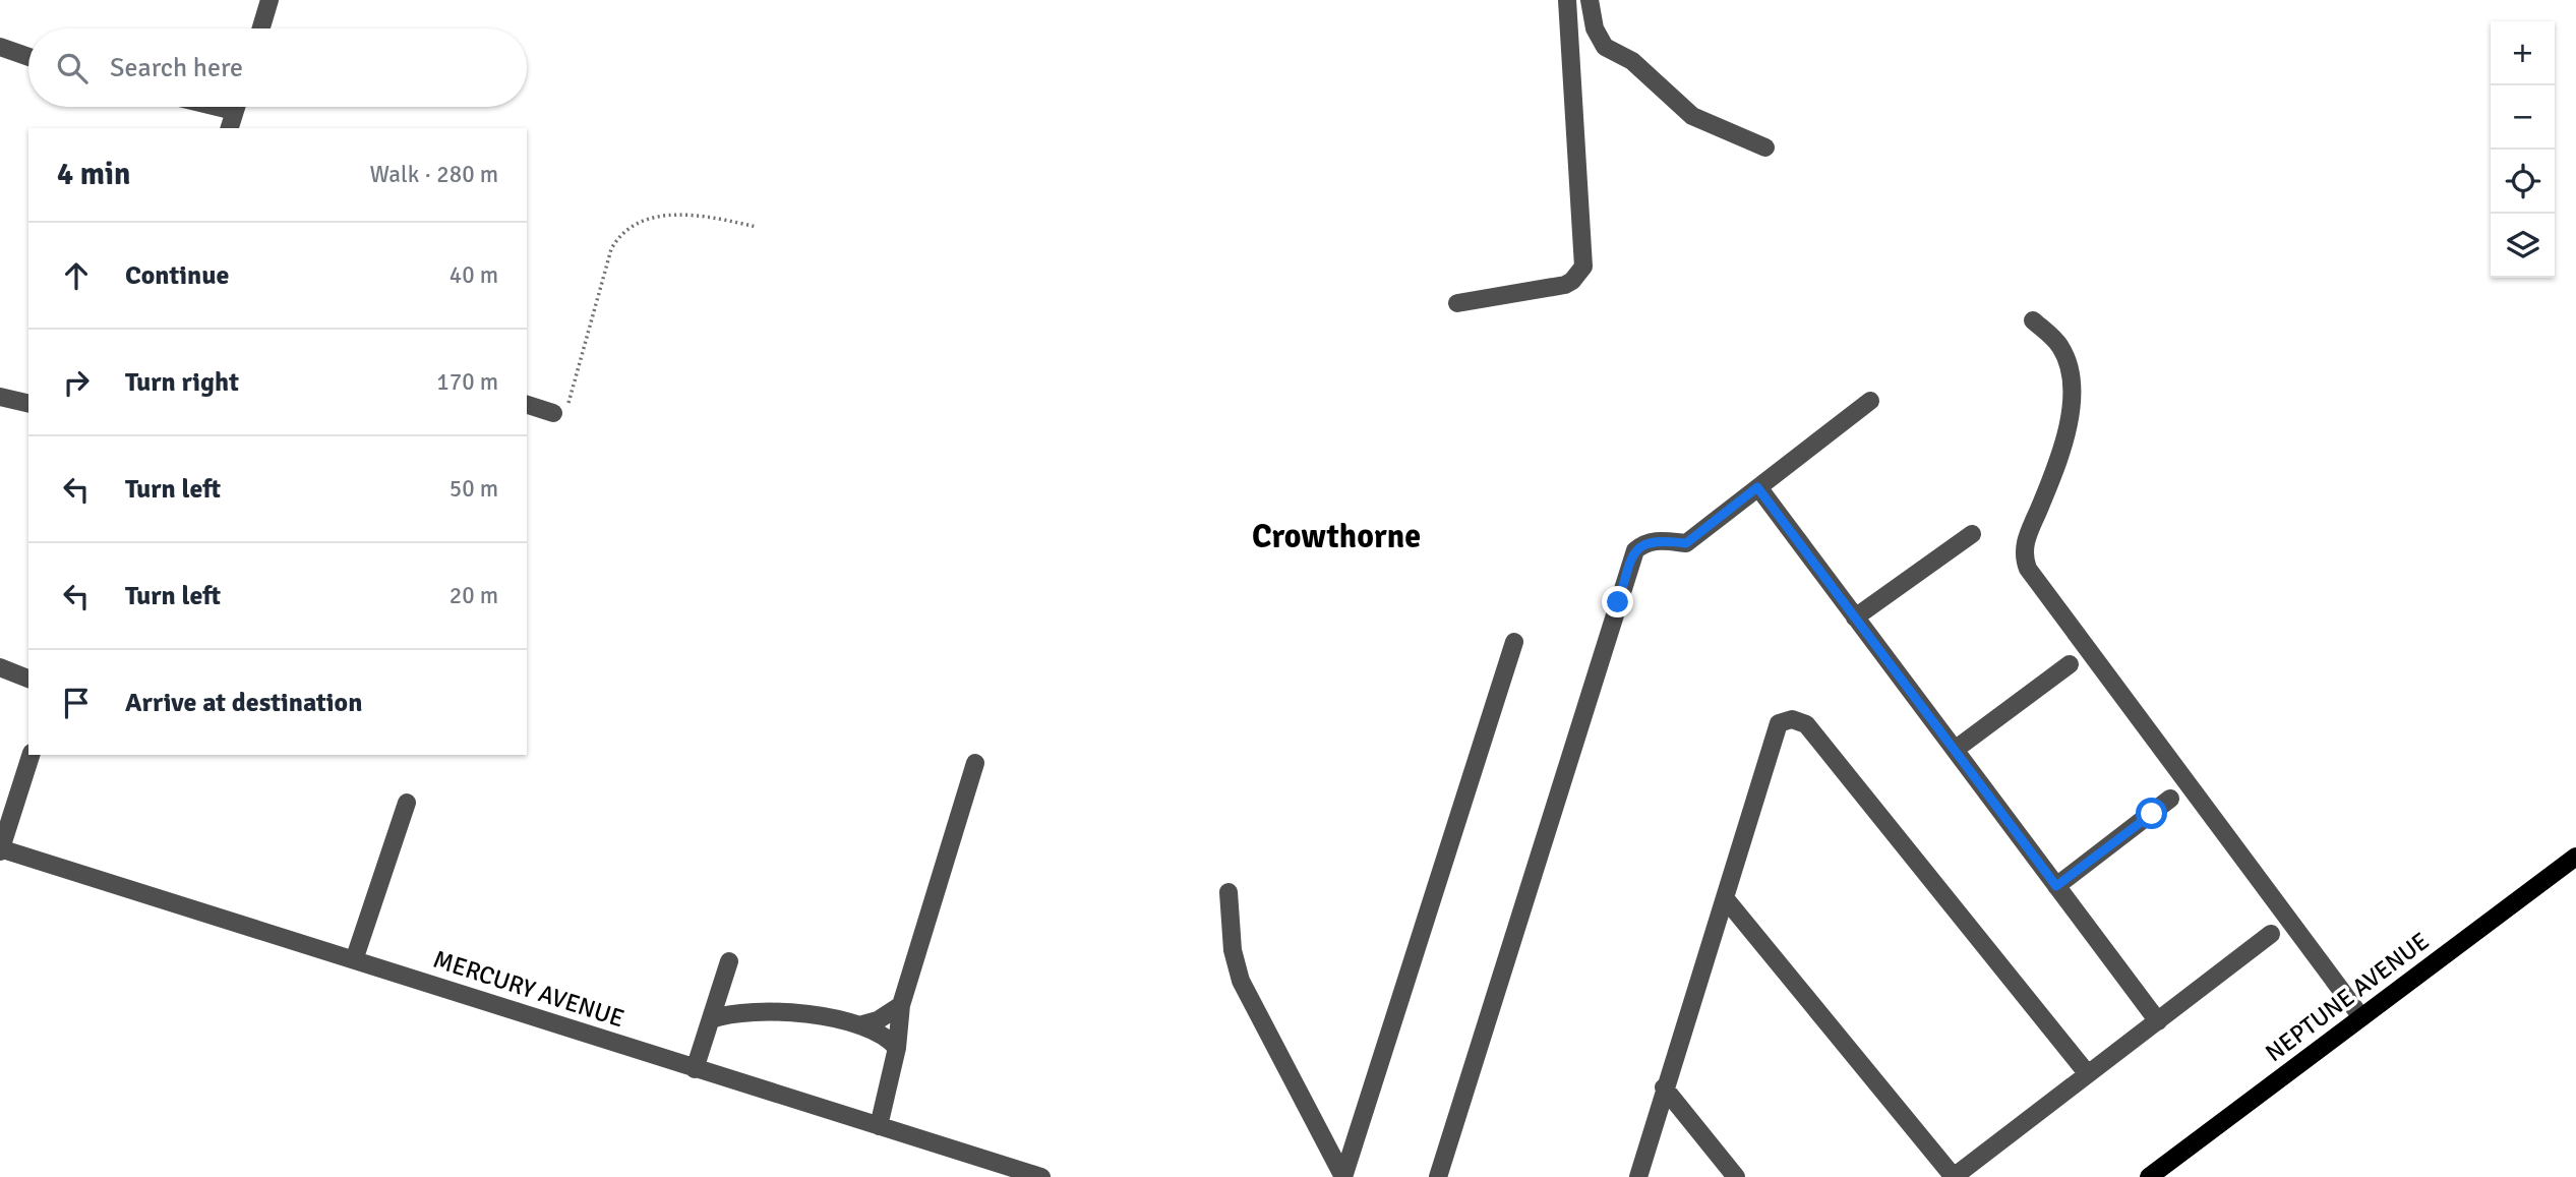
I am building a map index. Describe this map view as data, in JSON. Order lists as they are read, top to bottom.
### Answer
{
  "streets": {
    "main road": ["NEPTUNE AVENUE"],
    "street": ["MERCURY AVENUE"]
  },
  "districts": ["Crowthorne"],
  "page": {
    "map_buttons": ["+", "−"],
    "search": "Search here",
    "heading": ["4 min", "Walk · 280 m"],
    "list": [
      ["Continue", "40 m"],
      ["Turn right", "170 m"],
      ["Turn left", "50 m"],
      ["Turn left", "20 m"],
      "Arrive at destination"
    ]
  }
}
